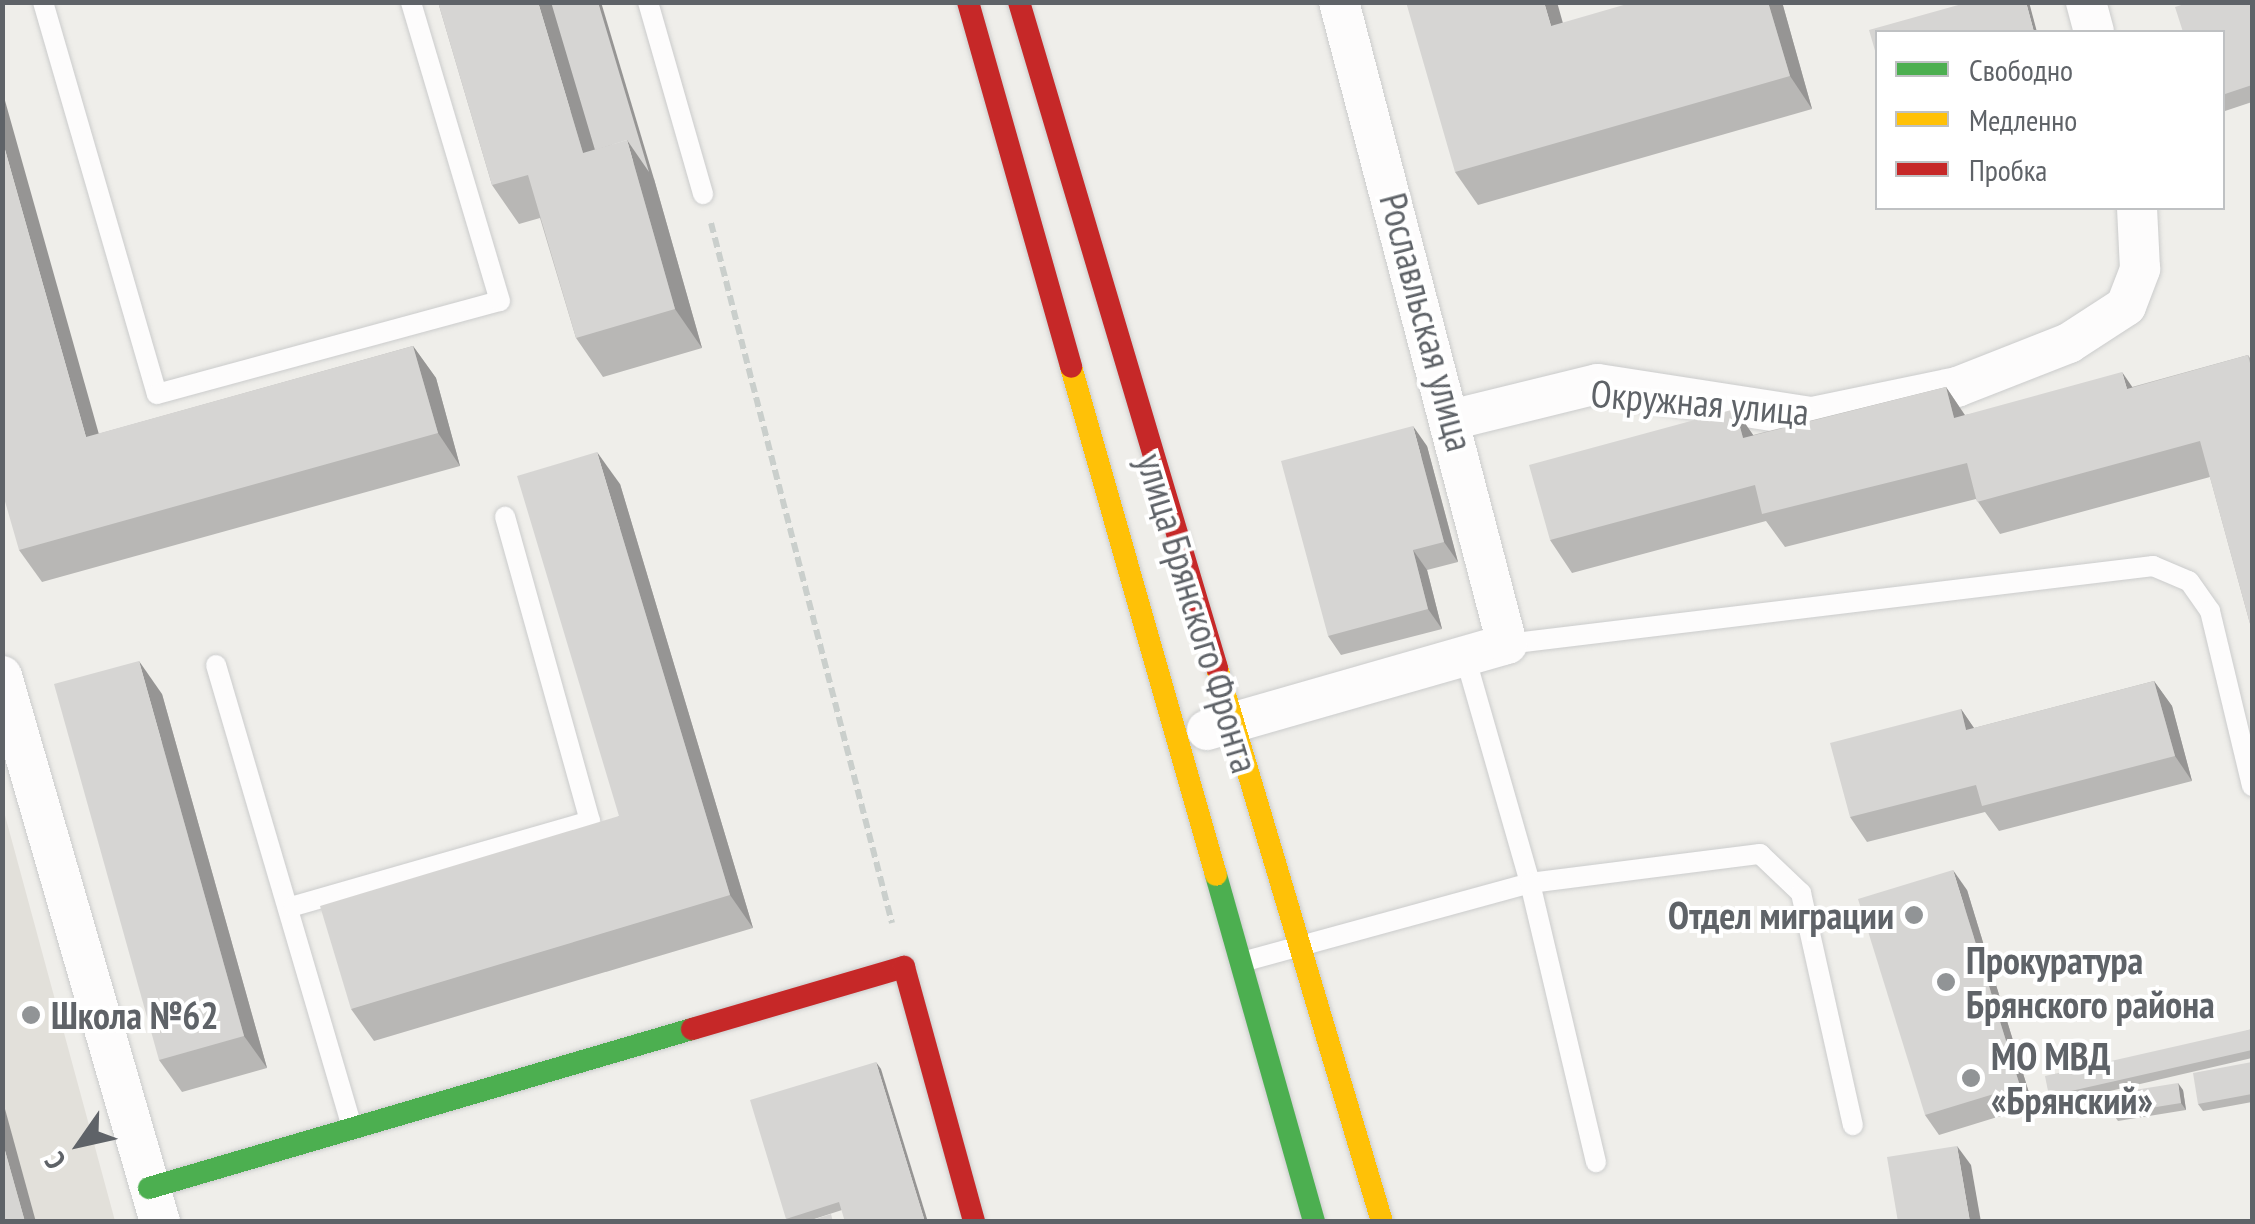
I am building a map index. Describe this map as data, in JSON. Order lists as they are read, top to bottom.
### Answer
{
  "streets": {
    "main road": ["улица Брянского Фронта"],
    "street": ["Рославльская улица", "Окружная улица"]
  },
  "crossings": [
    ["Рославльская улица", "Окружная улица"]
  ],
  "places": [
    "Отдел миграции",
    "Прокуратура Брянского района",
    "Школа №62",
    "МО МВД «Брянский»"
  ],
  "legend": ["Свободно", "Медленно", "Пробка"],
  "north": "bottom left"
}
